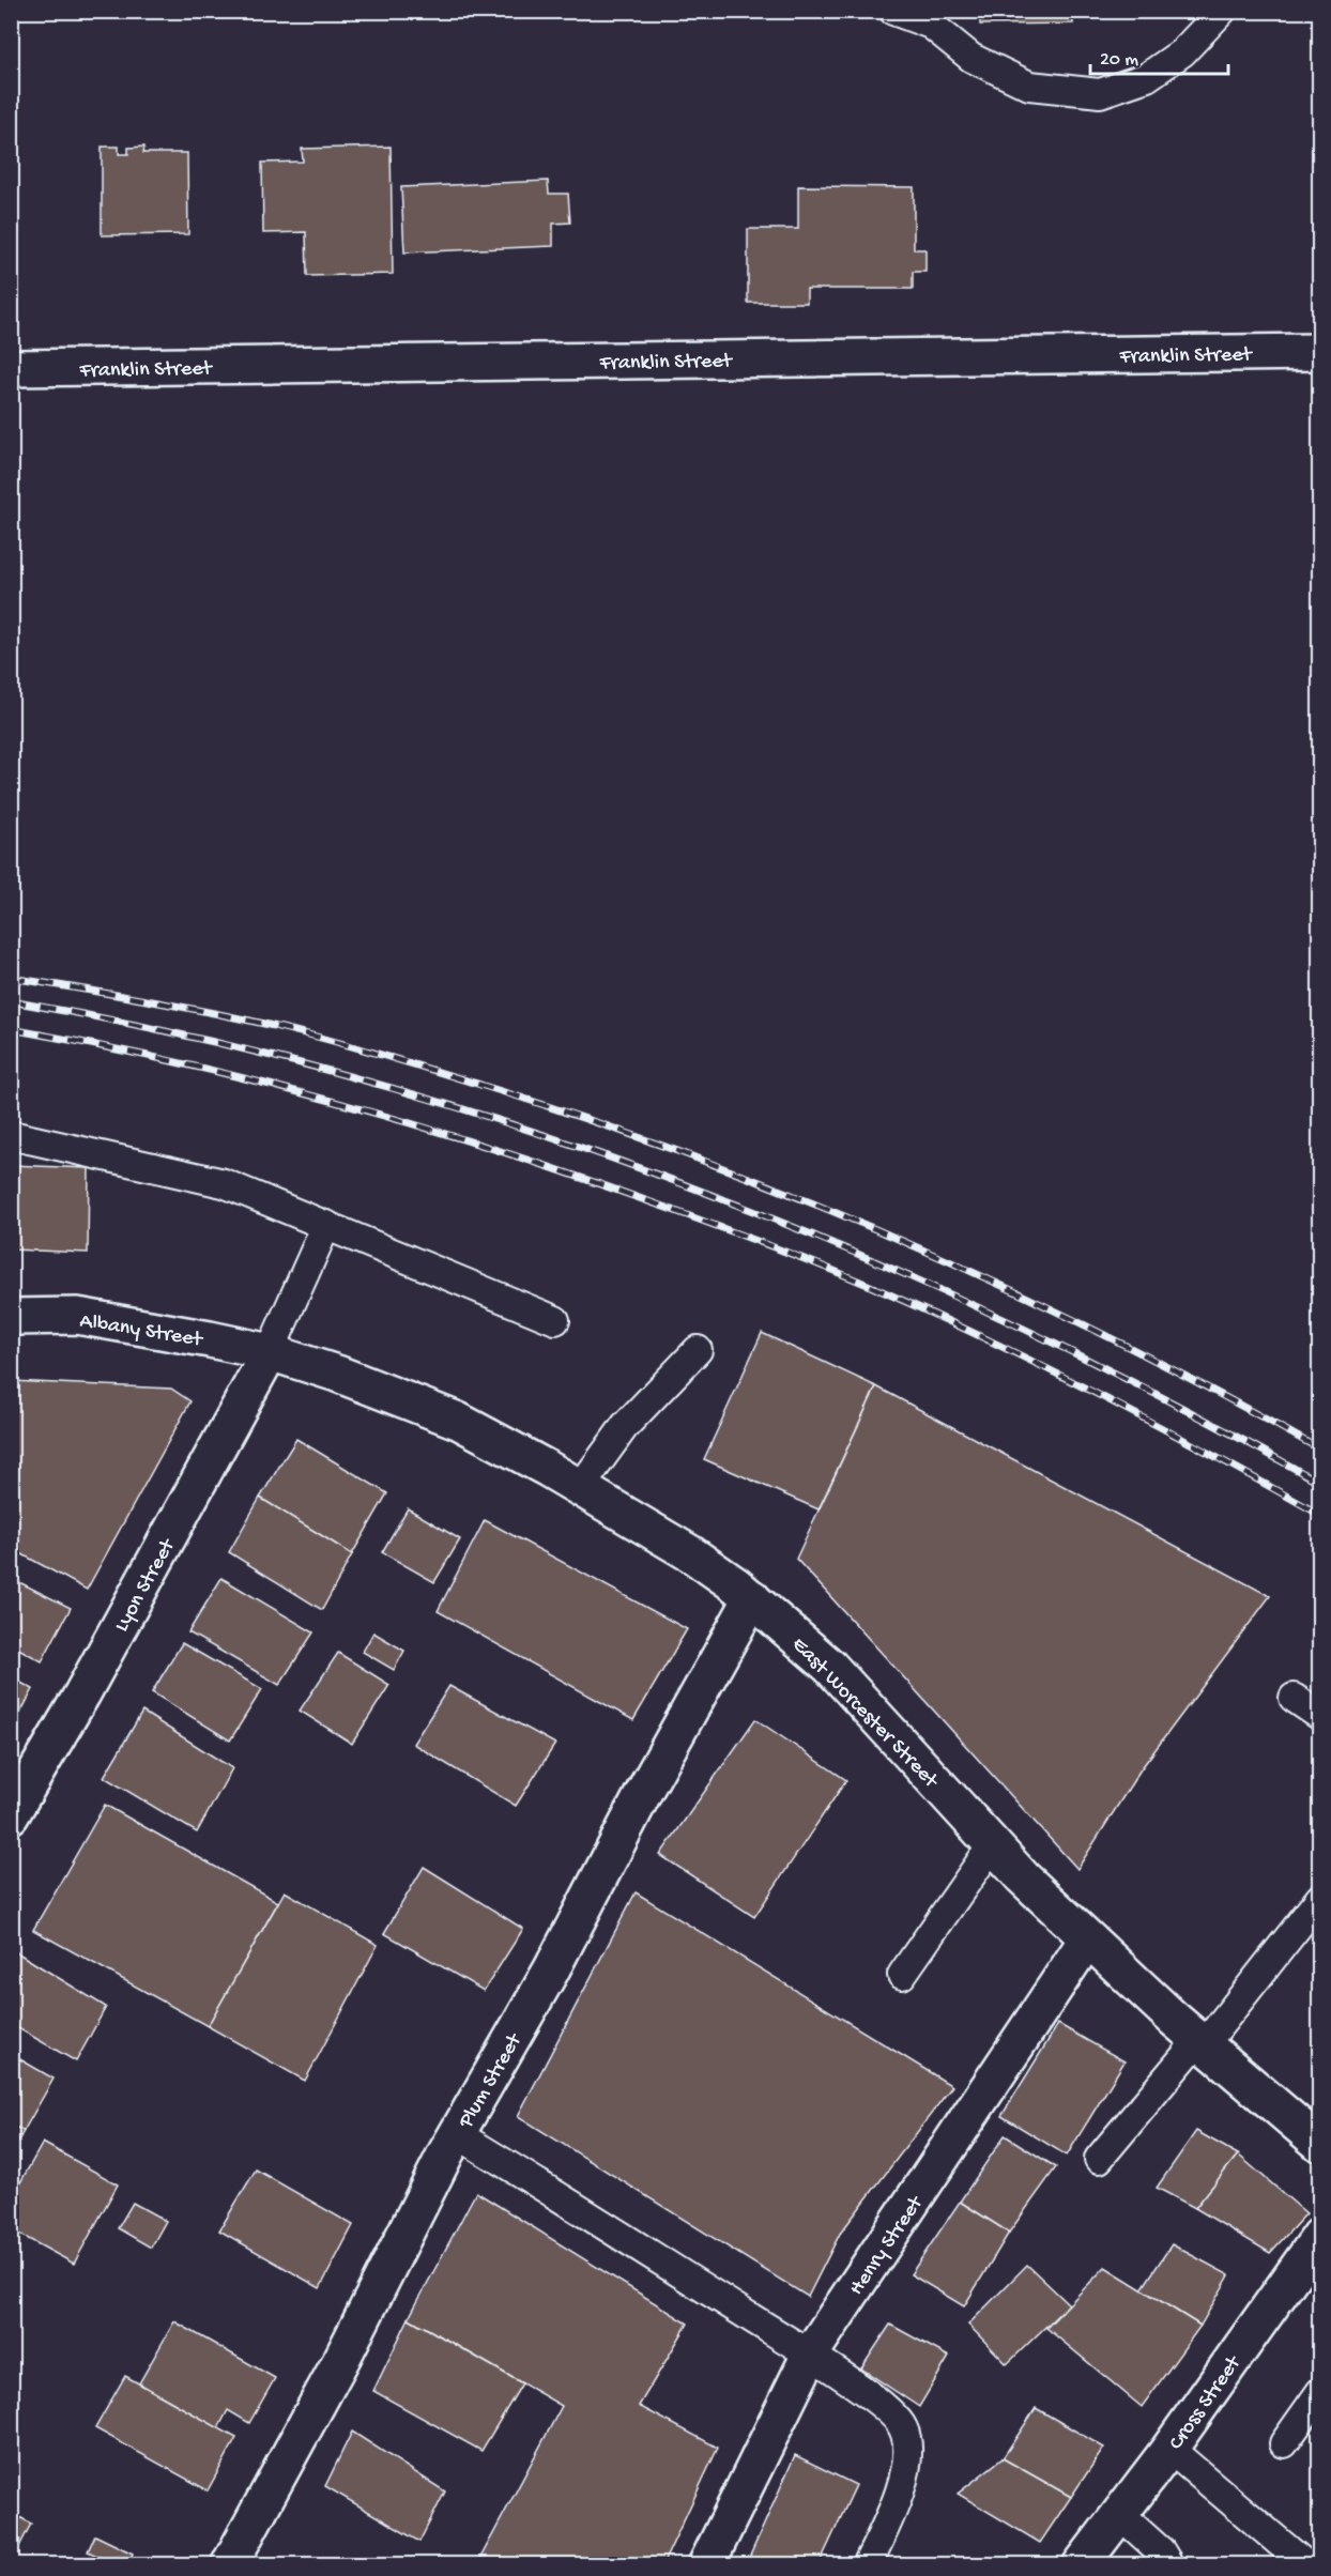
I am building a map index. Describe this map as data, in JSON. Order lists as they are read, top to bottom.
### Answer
{
  "streets": {
    "street": [
      "Franklin Street",
      "Albany Street",
      "Lyon Street",
      "East Worcester Street",
      "Plum Street",
      "Henry Street",
      "Cross Street"
    ]
  },
  "crossings": [
    ["Albany Street", "Lyon Street"],
    ["Albany Street", "East Worcester Street"],
    ["Lyon Street", "East Worcester Street"],
    ["East Worcester Street", "Plum Street"],
    ["East Worcester Street", "Henry Street"]
  ],
  "scale_bar": "20 m"
}
